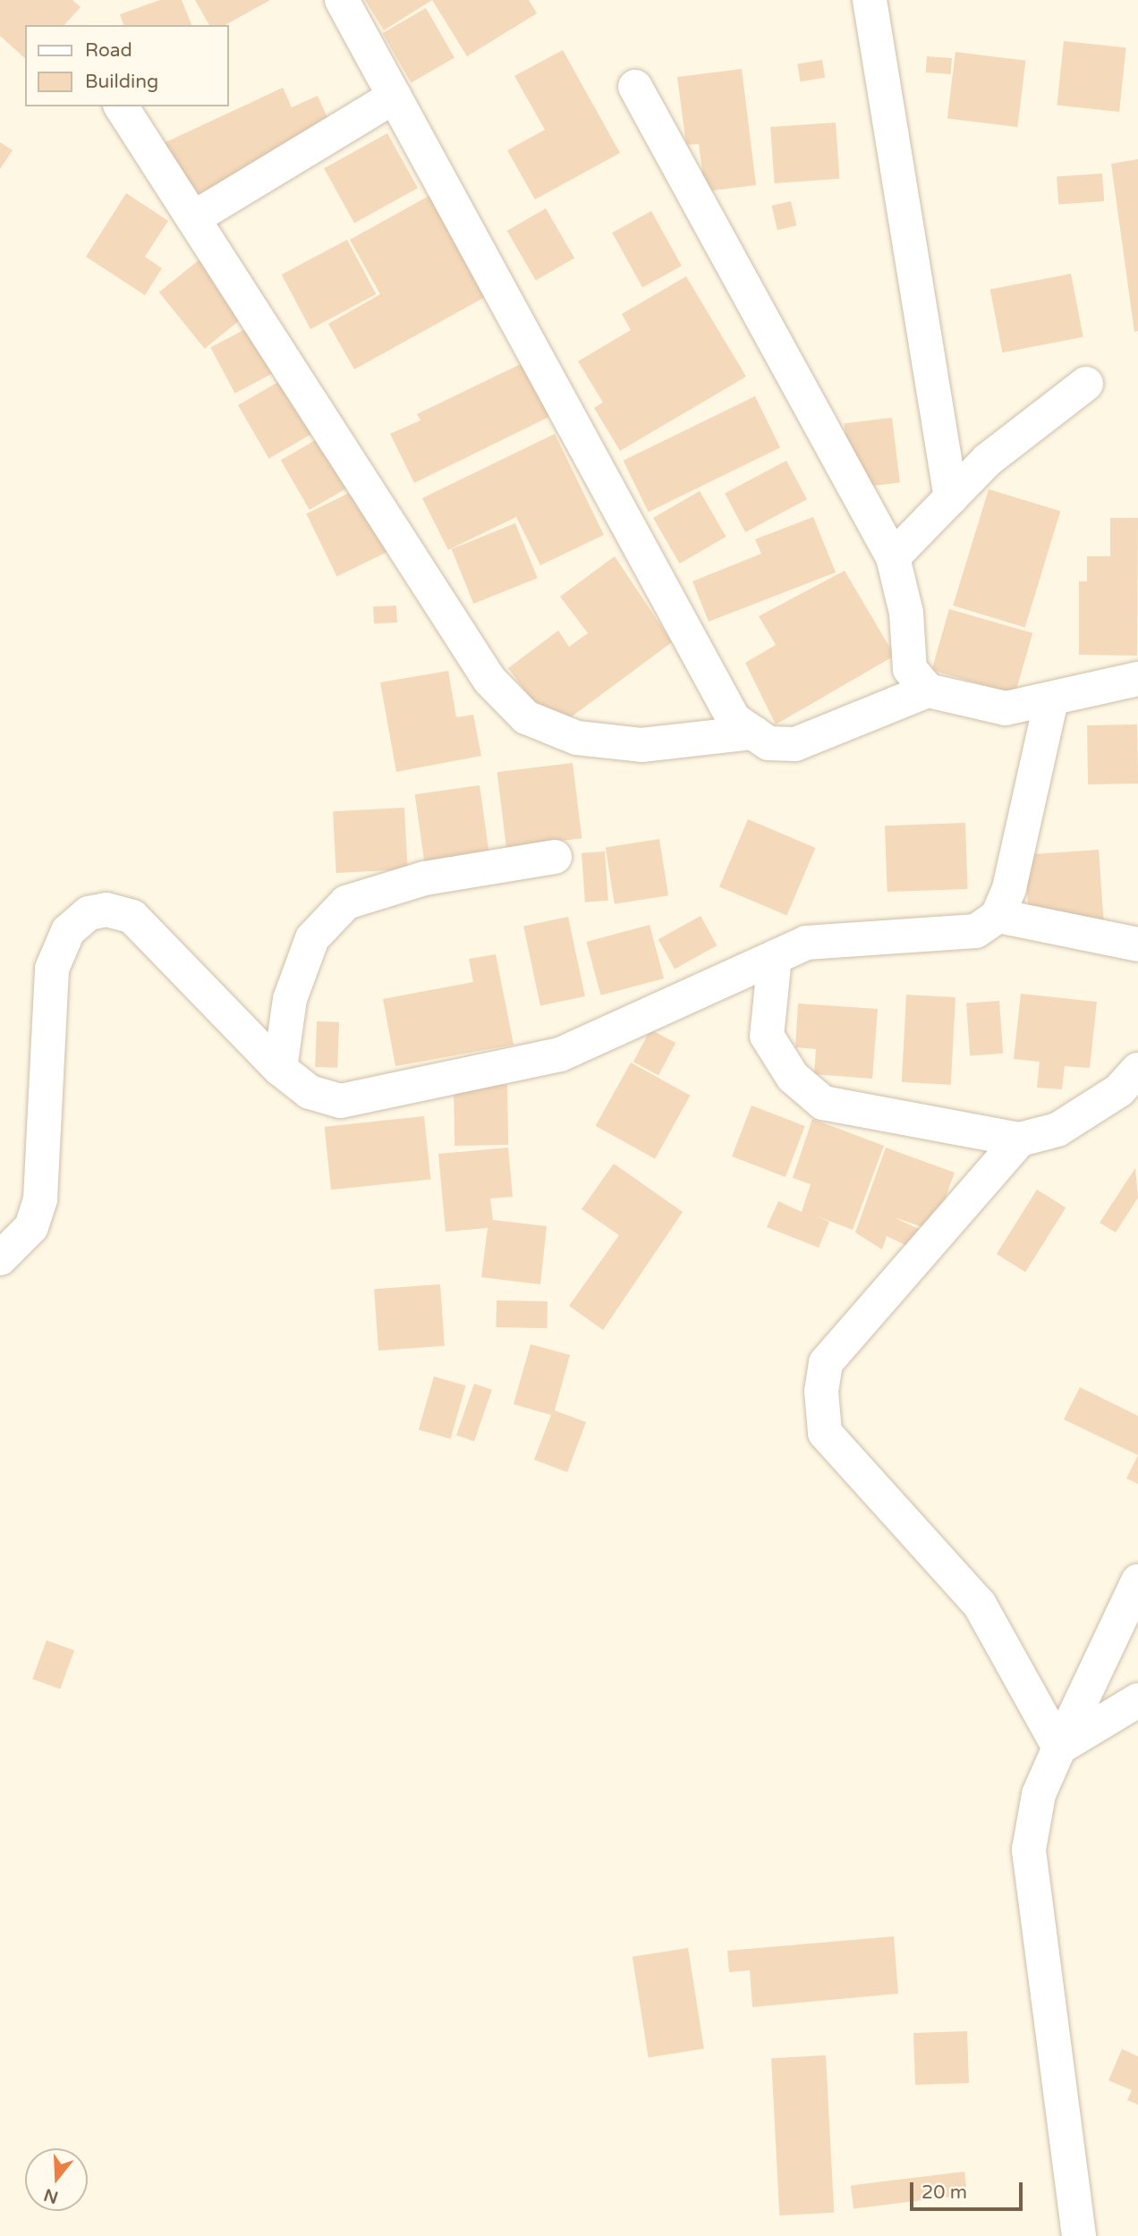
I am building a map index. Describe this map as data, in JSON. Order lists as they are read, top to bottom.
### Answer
{
  "legend": ["Road", "Building"],
  "scale_bar": "20 m",
  "north": "bottom"
}
